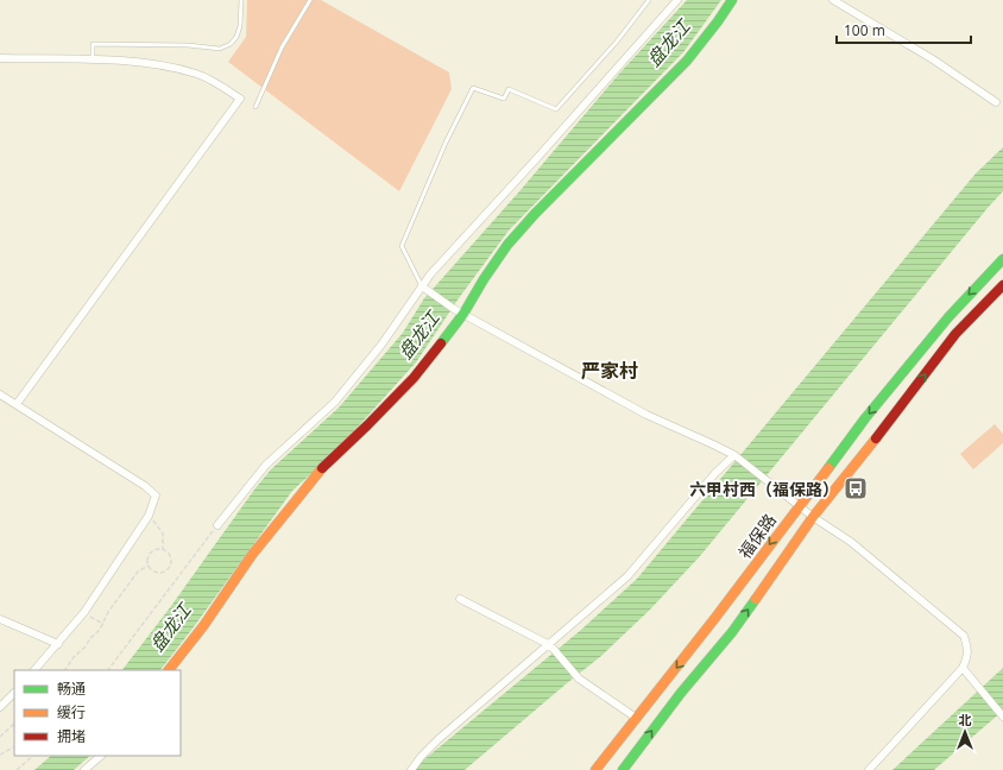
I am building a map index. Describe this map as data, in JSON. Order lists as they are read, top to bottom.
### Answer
{
  "streets": {
    "main road": ["福保路"]
  },
  "districts": ["严家村"],
  "water": ["盘龙江"],
  "places": {
    "bus stop": ["六甲村西（福保路）"]
  },
  "legend": ["畅通", "缓行", "拥堵"],
  "scale_bar": "100 m",
  "north": "top"
}
